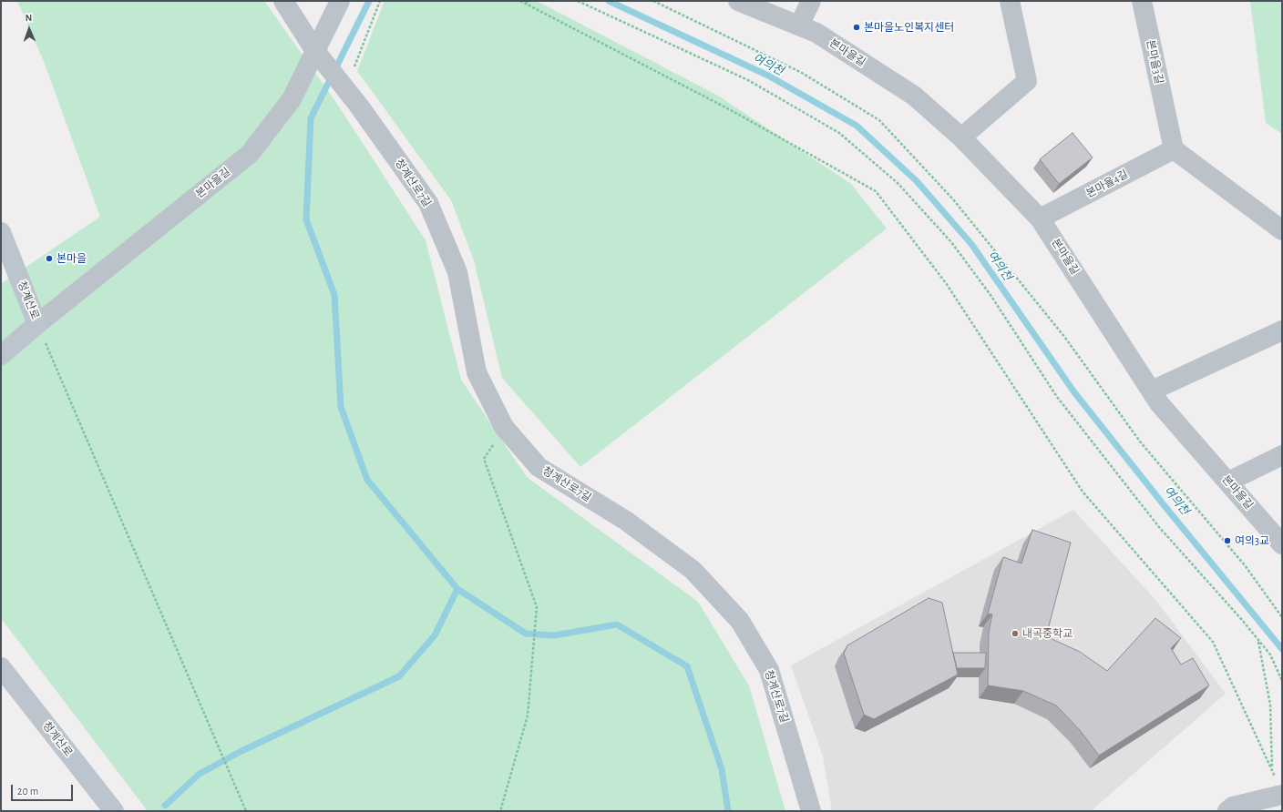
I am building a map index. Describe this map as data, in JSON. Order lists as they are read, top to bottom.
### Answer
{
  "streets": {
    "main road": ["청계산로"],
    "street": [
      "본마을길",
      "본마을3길",
      "청계산로7길",
      "본마을4길"
    ]
  },
  "crossings": [
    ["본마을길", "청계산로7길"],
    ["본마을길", "본마을4길"],
    ["본마을길", "청계산로"],
    ["본마을3길", "본마을4길"]
  ],
  "water": ["여의천"],
  "places": [
    "본마을노인복지센터",
    "본마을",
    "여의3교",
    "내곡중학교"
  ],
  "scale_bar": "20 m",
  "north": "top"
}
